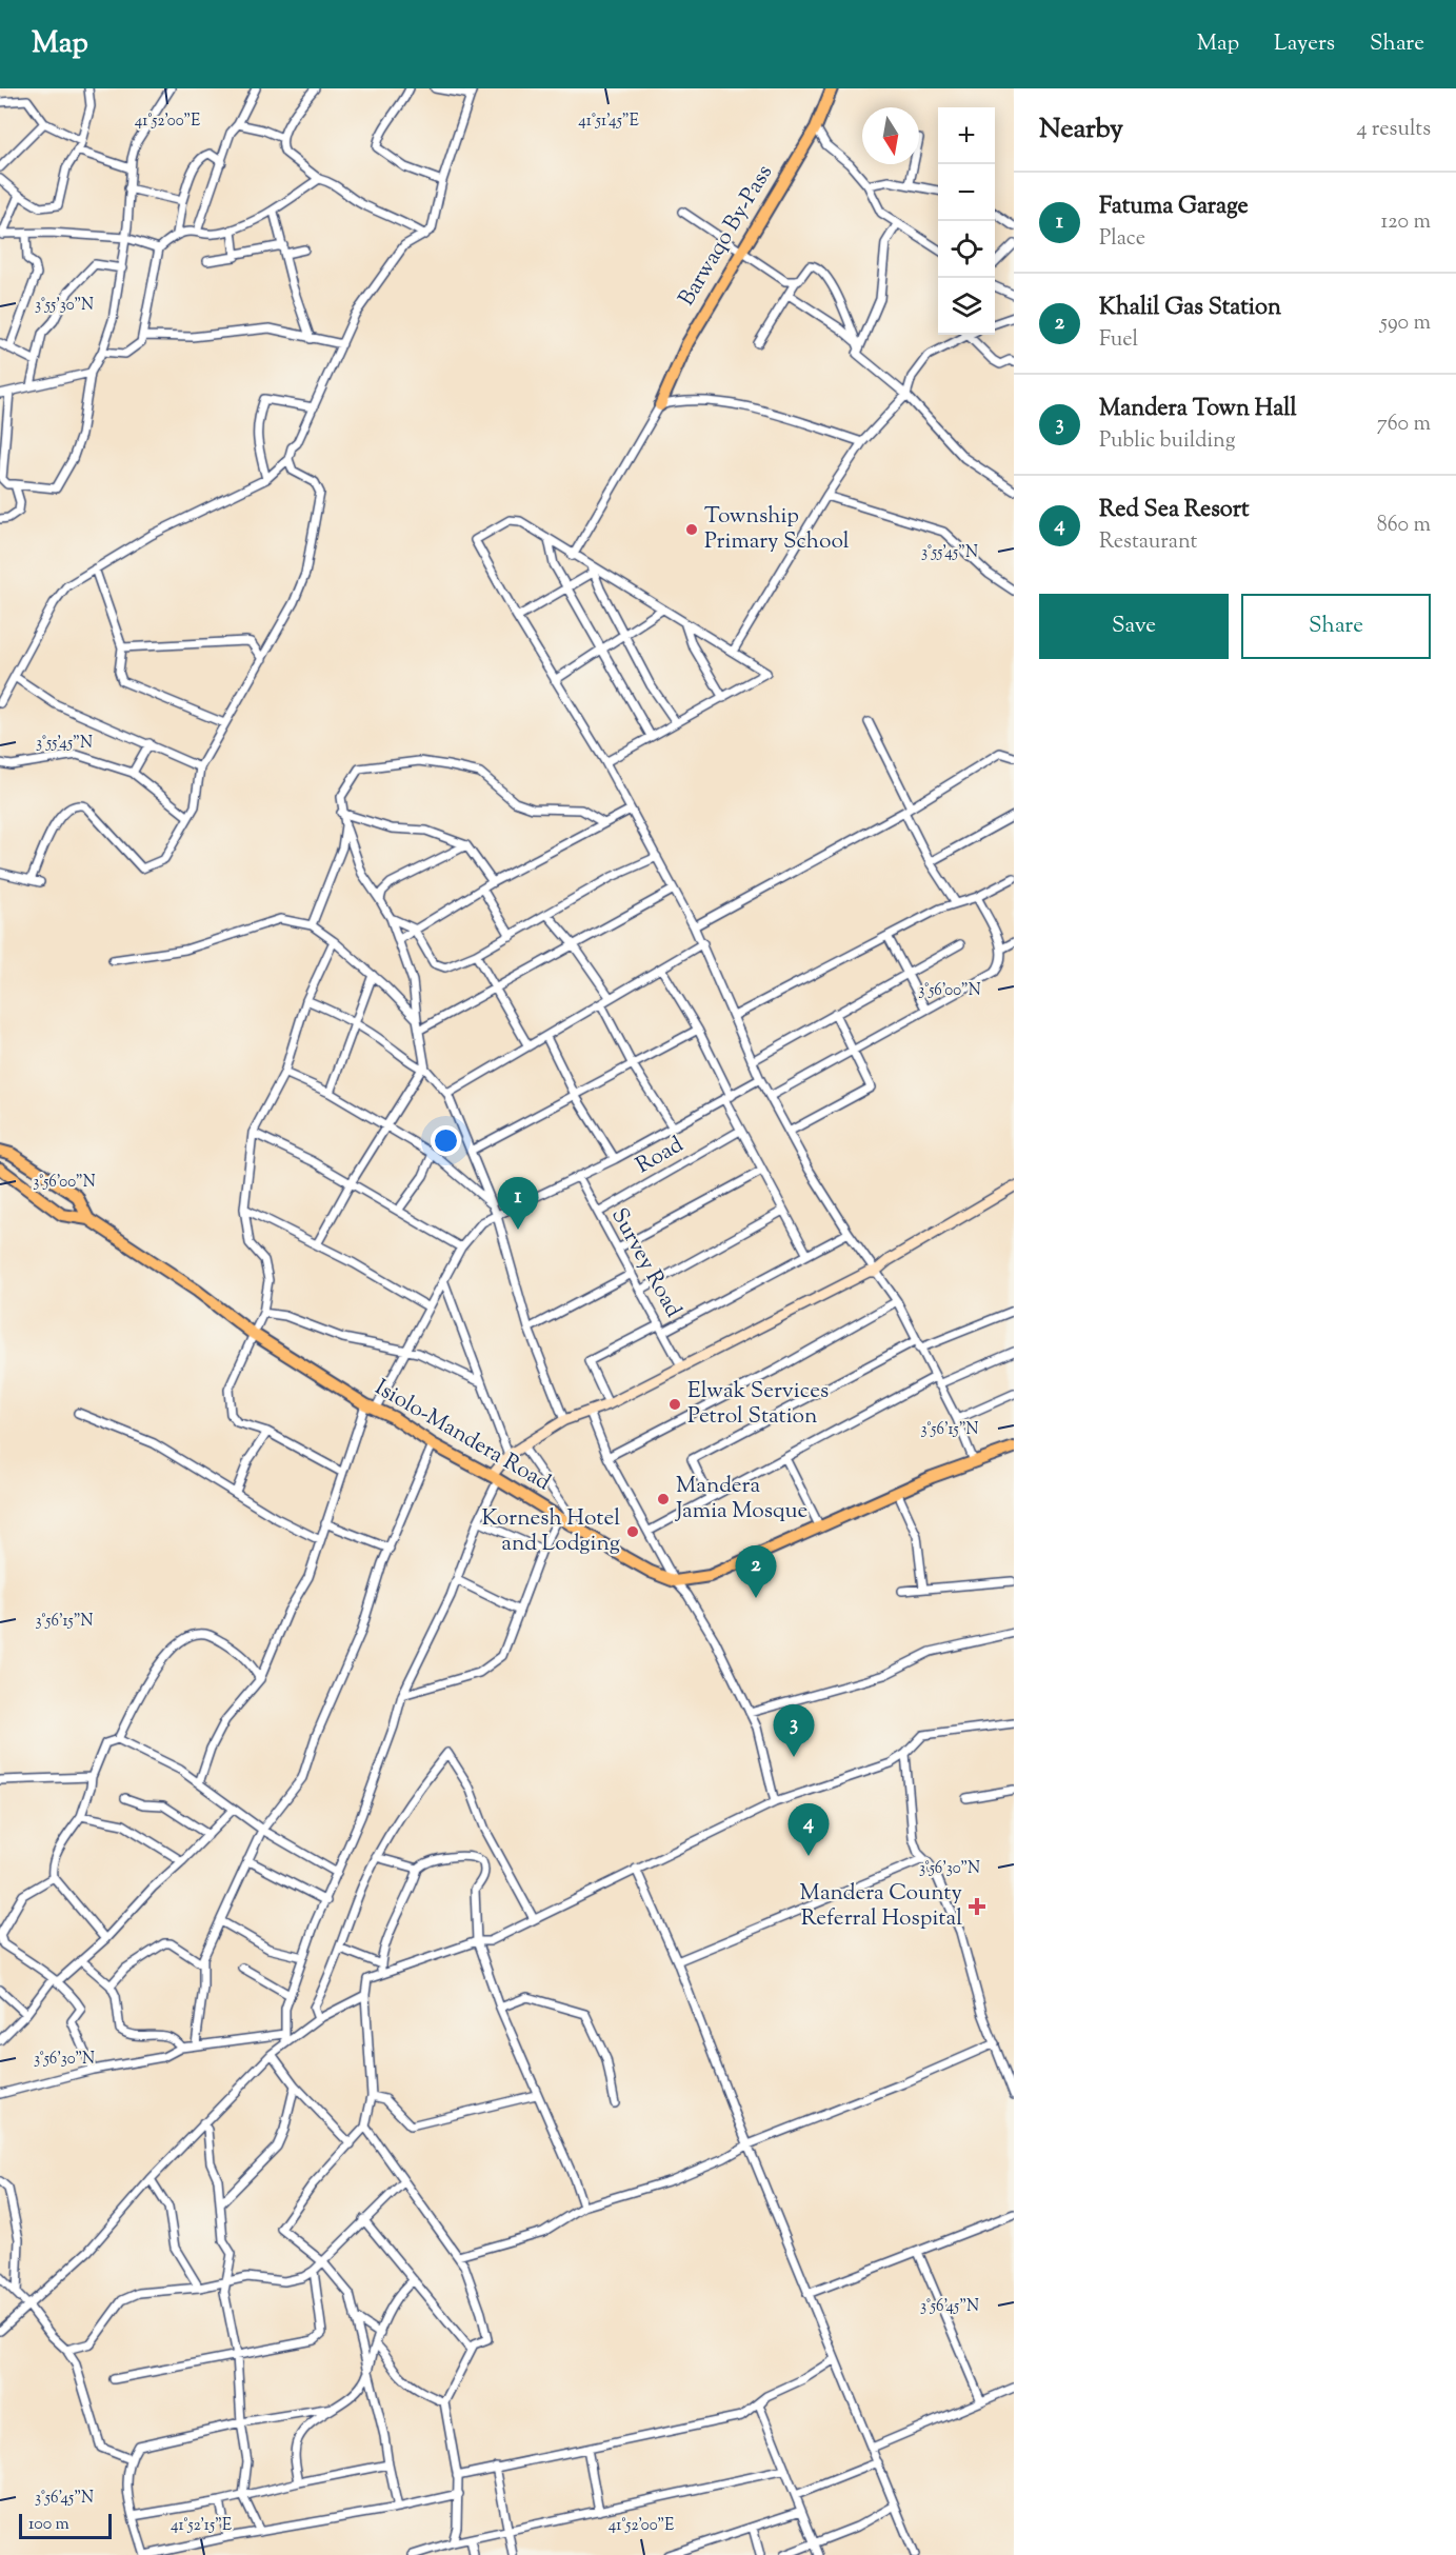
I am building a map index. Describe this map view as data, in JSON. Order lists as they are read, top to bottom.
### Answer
{
  "streets": {
    "highway": ["Barwaqo By-Pass", "Isiolo-Mandera Road"],
    "street": ["Road", "Survey Road"]
  },
  "crossings": [
    ["Road", "Survey Road"]
  ],
  "places": {
    "other": [
      "Township Primary School",
      "Elwak Services Petrol Station",
      "Mandera Jamia Mosque",
      "Kornesh Hotel and Lodging"
    ],
    "health": ["Mandera County Referral Hospital"]
  },
  "scale_bar": "100 m",
  "north": "bottom",
  "page": {
    "header": "Map",
    "nav": ["Map", "Layers", "Share"],
    "heading": ["Nearby", "4 results"],
    "map_buttons": ["+", "−"],
    "list": [
      {
        "mark": "1",
        "name": "Fatuma Garage",
        "note": "Place",
        "value": "120 m"
      },
      {
        "mark": "2",
        "name": "Khalil Gas Station",
        "note": "Fuel",
        "value": "590 m"
      },
      {
        "mark": "3",
        "name": "Mandera Town Hall",
        "note": "Public building",
        "value": "760 m"
      },
      {
        "mark": "4",
        "name": "Red Sea Resort",
        "note": "Restaurant",
        "value": "860 m"
      }
    ],
    "buttons": ["Save", "Share"],
    "pins": [
      "1",
      "2",
      "3",
      "4"
    ],
    "scale": "100 m"
  },
  "coordinates": [
    "41°52'00\"E",
    "41°51'45\"E",
    "3°55'30\"N",
    "3°55'45\"N",
    "3°56'00\"N",
    "3°56'15\"N",
    "3°56'30\"N",
    "3°56'45\"N",
    "41°52'15\"E"
  ]
}
